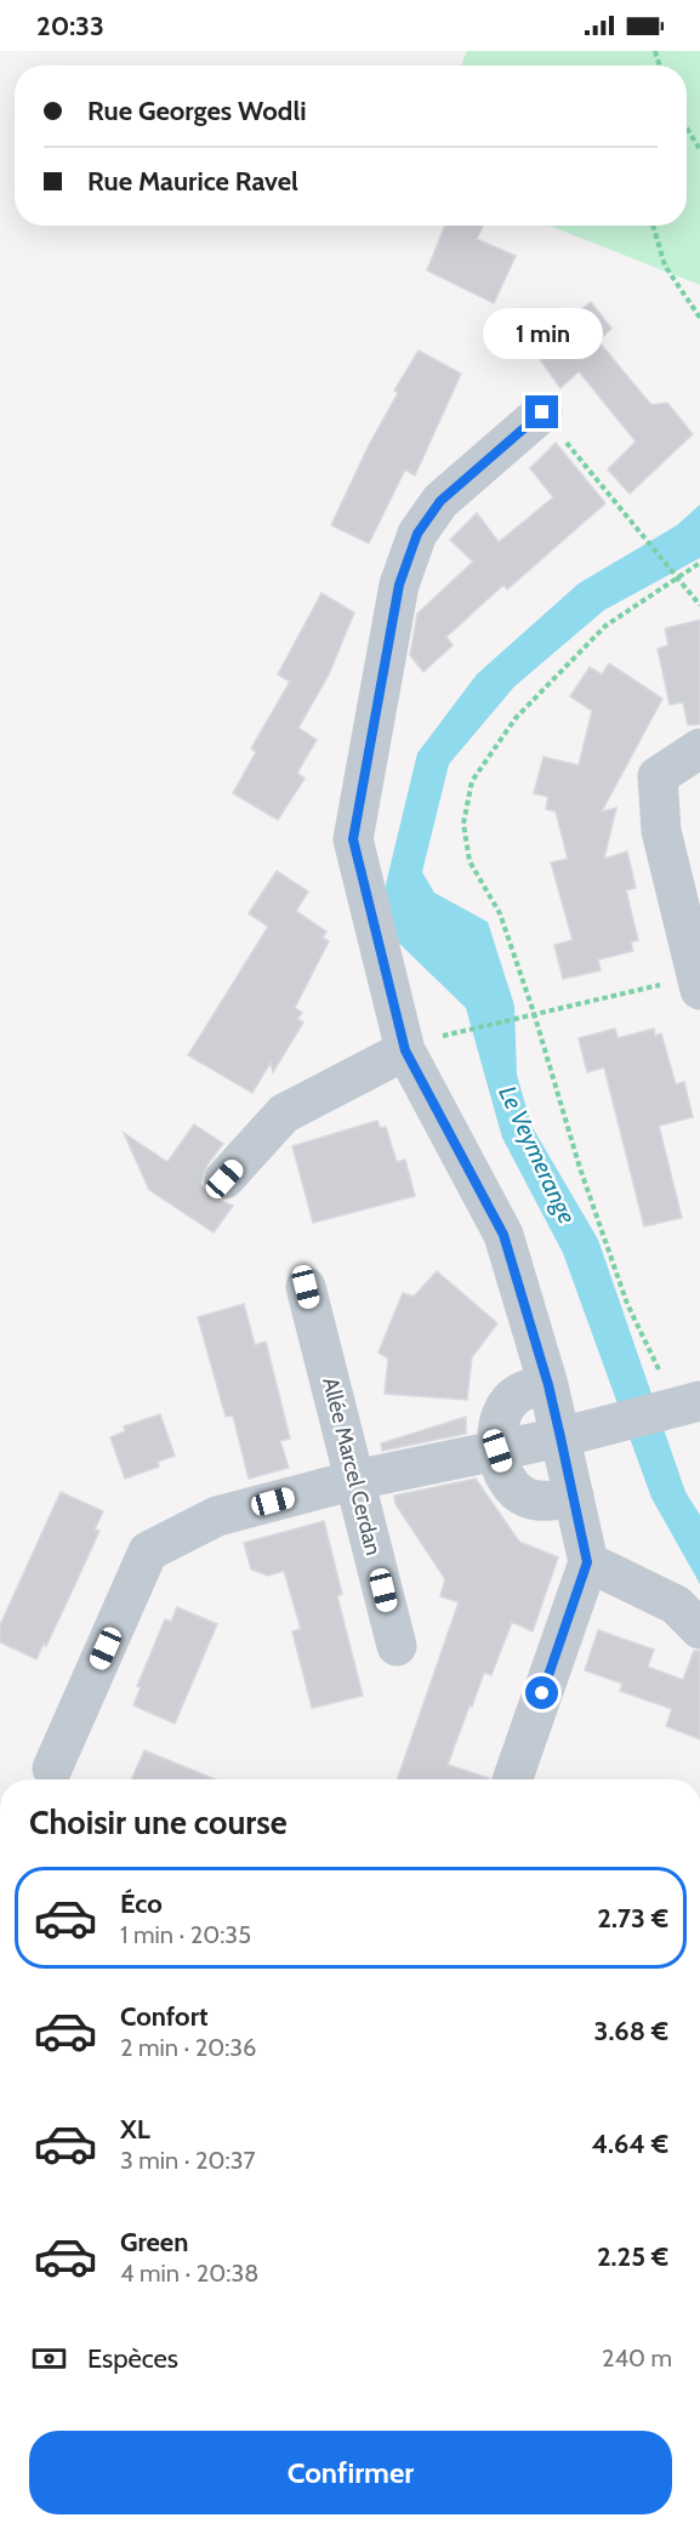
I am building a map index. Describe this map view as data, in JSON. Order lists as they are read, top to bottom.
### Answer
{
  "streets": {
    "street": ["Allée Marcel Cerdan"]
  },
  "water": ["Le Veymerange"],
  "page": {
    "status": "20:33",
    "banner": ["Rue Georges Wodli", "Rue Maurice Ravel"],
    "bubble": "1 min",
    "heading": "Choisir une course",
    "list": [
      {
        "name": "Éco",
        "note": "1 min · 20:35",
        "value": "2.73 €"
      },
      {
        "name": "Confort",
        "note": "2 min · 20:36",
        "value": "3.68 €"
      },
      {
        "name": "XL",
        "note": "3 min · 20:37",
        "value": "4.64 €"
      },
      {
        "name": "Green",
        "note": "4 min · 20:38",
        "value": "2.25 €"
      }
    ],
    "pay": ["Espèces", "240 m"],
    "buttons": "Confirmer"
  }
}
